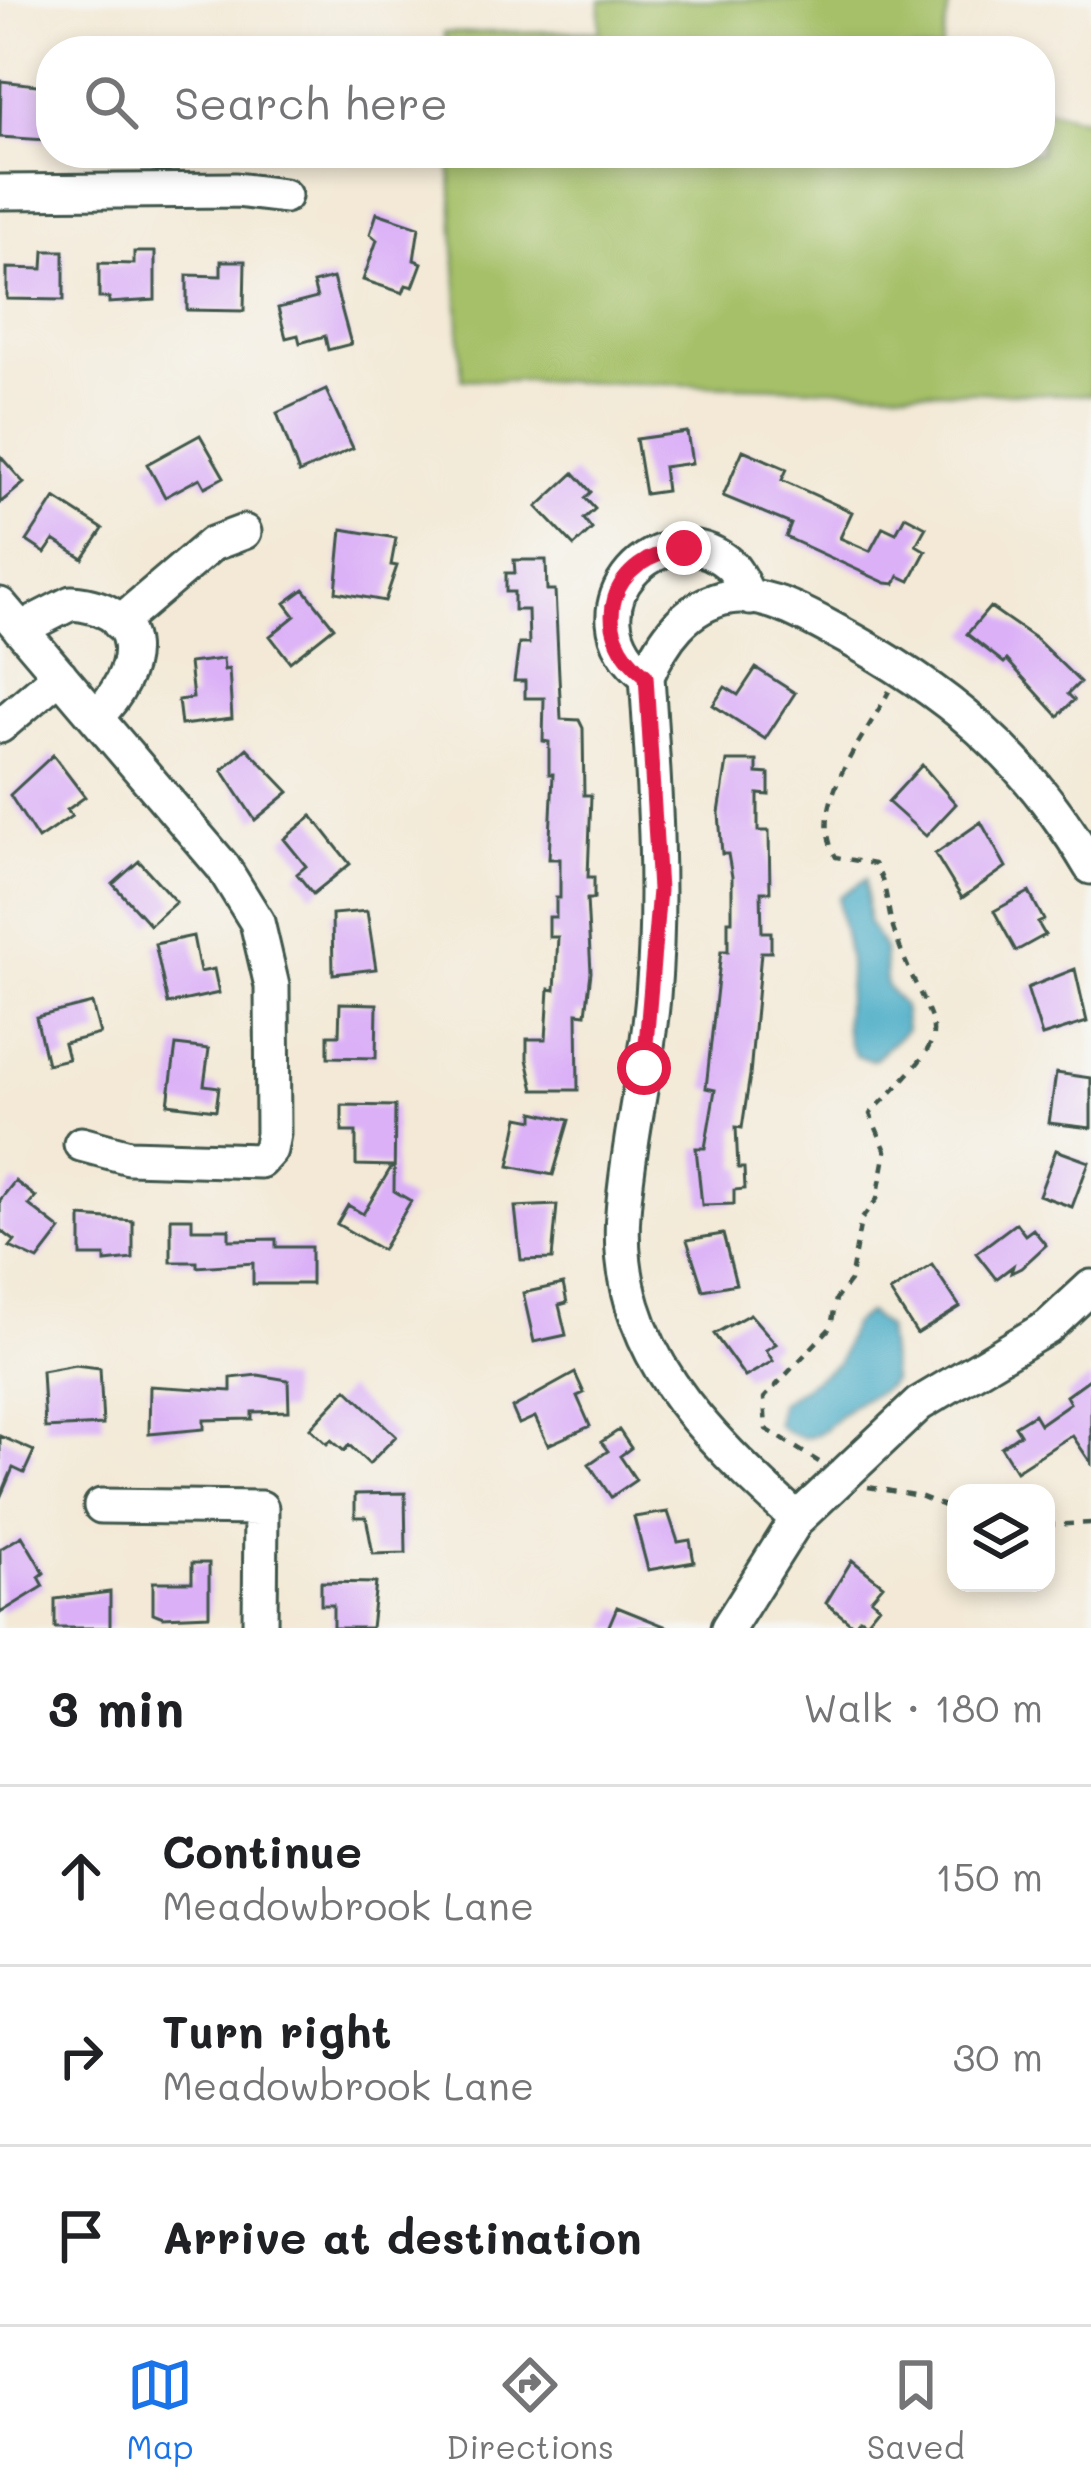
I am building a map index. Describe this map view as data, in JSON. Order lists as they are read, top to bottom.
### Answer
{
  "page": {
    "search": "Search here",
    "heading": ["3 min", "Walk · 180 m"],
    "list": [
      ["Continue", "Meadowbrook Lane", "150 m"],
      ["Turn right", "Meadowbrook Lane", "30 m"],
      "Arrive at destination"
    ],
    "nav": ["Map", "Directions", "Saved"]
  }
}
